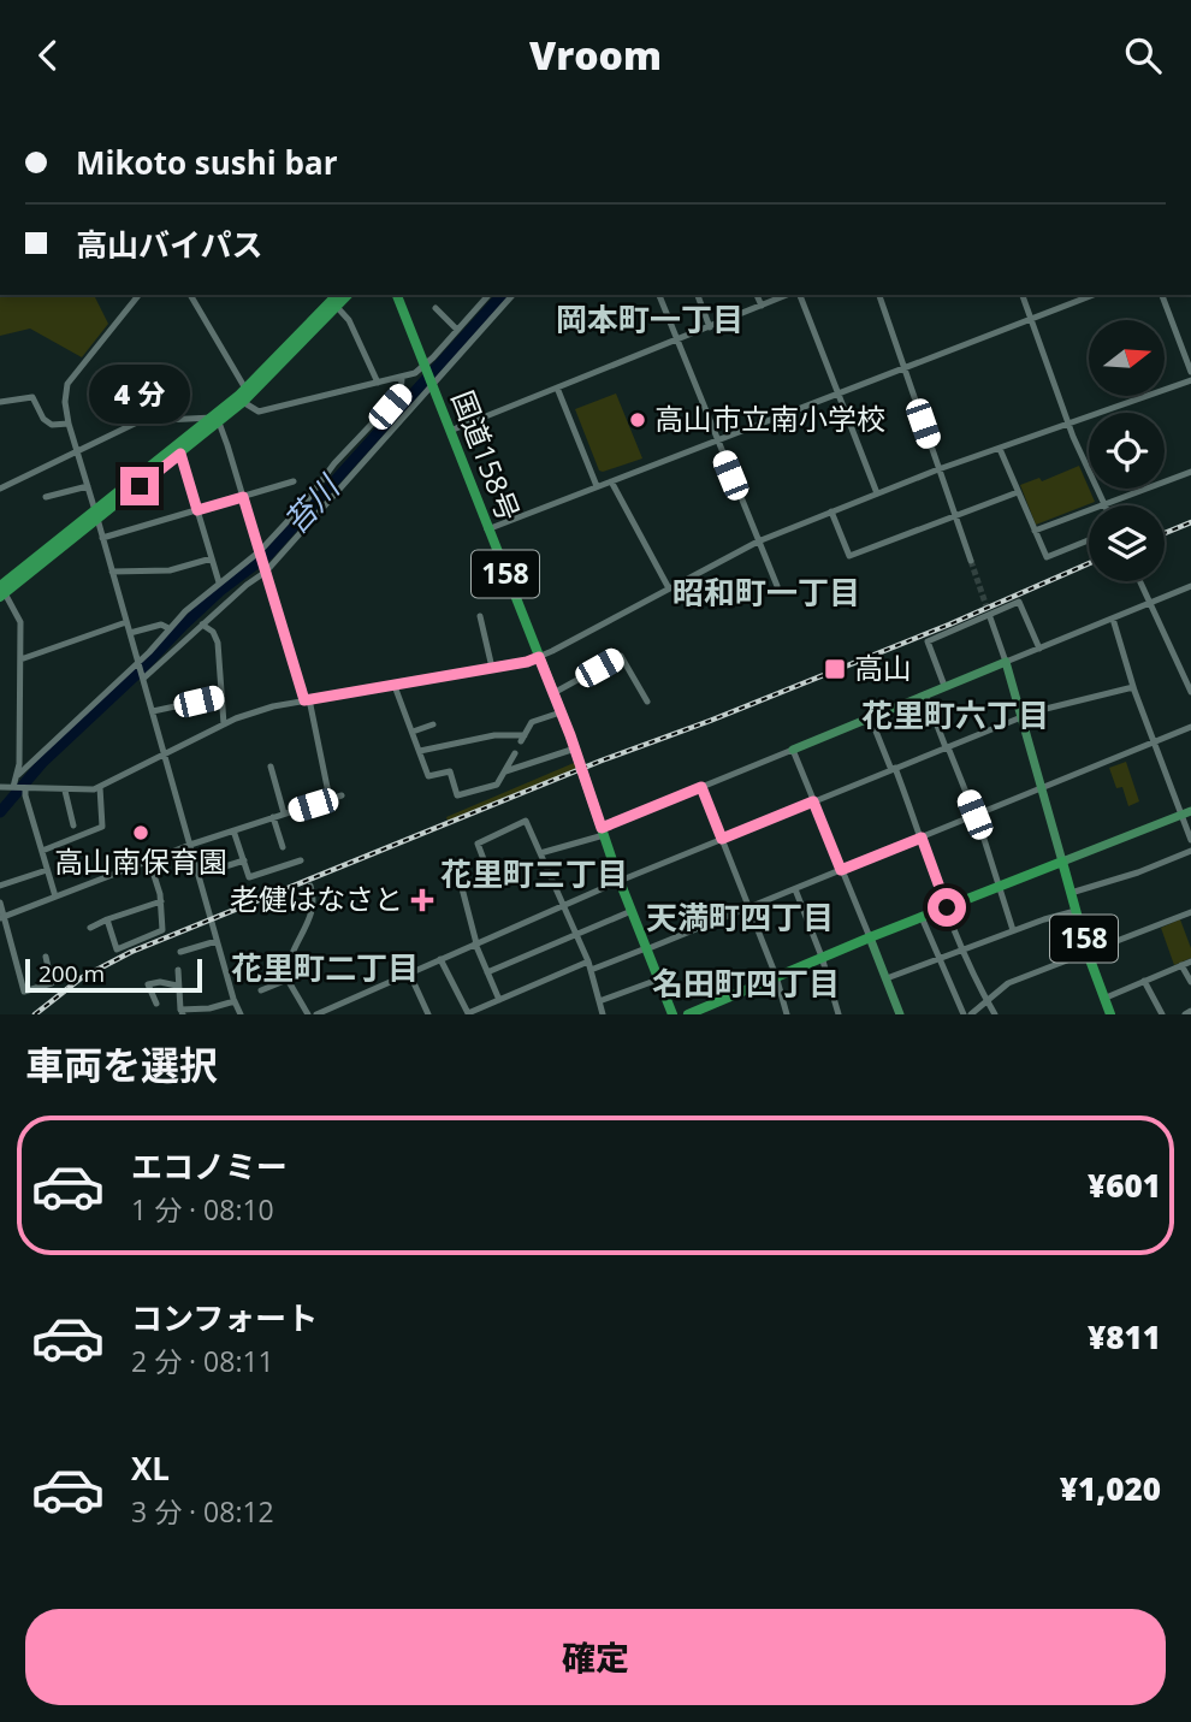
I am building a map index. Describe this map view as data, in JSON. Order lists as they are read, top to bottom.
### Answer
{
  "streets": {
    "highway": ["国道158号", "158"]
  },
  "districts": [
    "岡本町一丁目",
    "昭和町一丁目",
    "花里町六丁目",
    "花里町三丁目",
    "天満町四丁目",
    "花里町二丁目",
    "名田町四丁目"
  ],
  "water": ["苔川"],
  "places": {
    "other": ["高山市立南小学校", "高山南保育園"],
    "transit": ["高山"],
    "health": ["老健はなさと"]
  },
  "scale_bar": "200 m",
  "north": "right",
  "page": {
    "header": "Vroom",
    "banner": ["Mikoto sushi bar", "高山バイパス"],
    "bubble": "4 分",
    "scale": "200 m",
    "heading": "車両を選択",
    "list": [
      {
        "name": "エコノミー",
        "note": "1 分 · 08:10",
        "value": "¥601"
      },
      {
        "name": "コンフォート",
        "note": "2 分 · 08:11",
        "value": "¥811"
      },
      {
        "name": "XL",
        "note": "3 分 · 08:12",
        "value": "¥1,020"
      }
    ],
    "buttons": "確定"
  }
}
